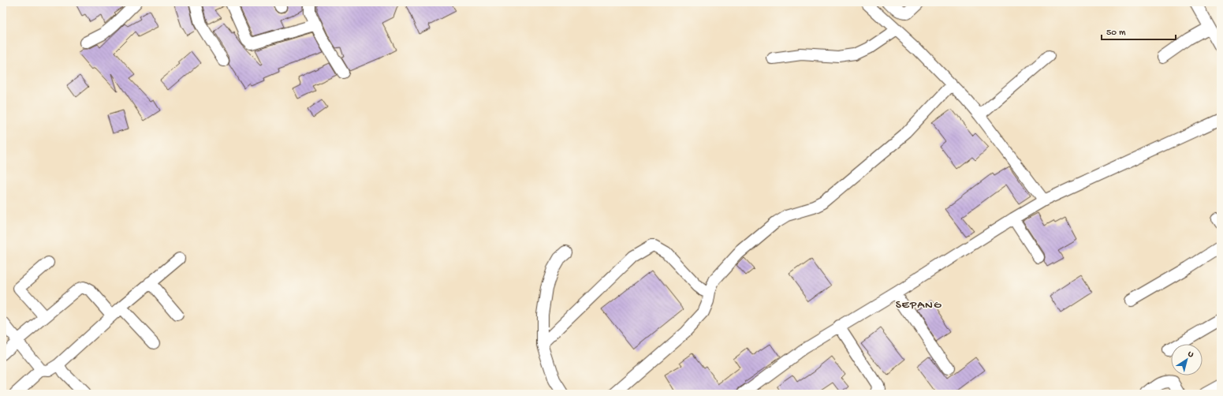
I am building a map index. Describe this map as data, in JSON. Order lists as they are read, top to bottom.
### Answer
{
  "districts": ["SEPANG"],
  "scale_bar": "50 m",
  "north": "top right"
}
